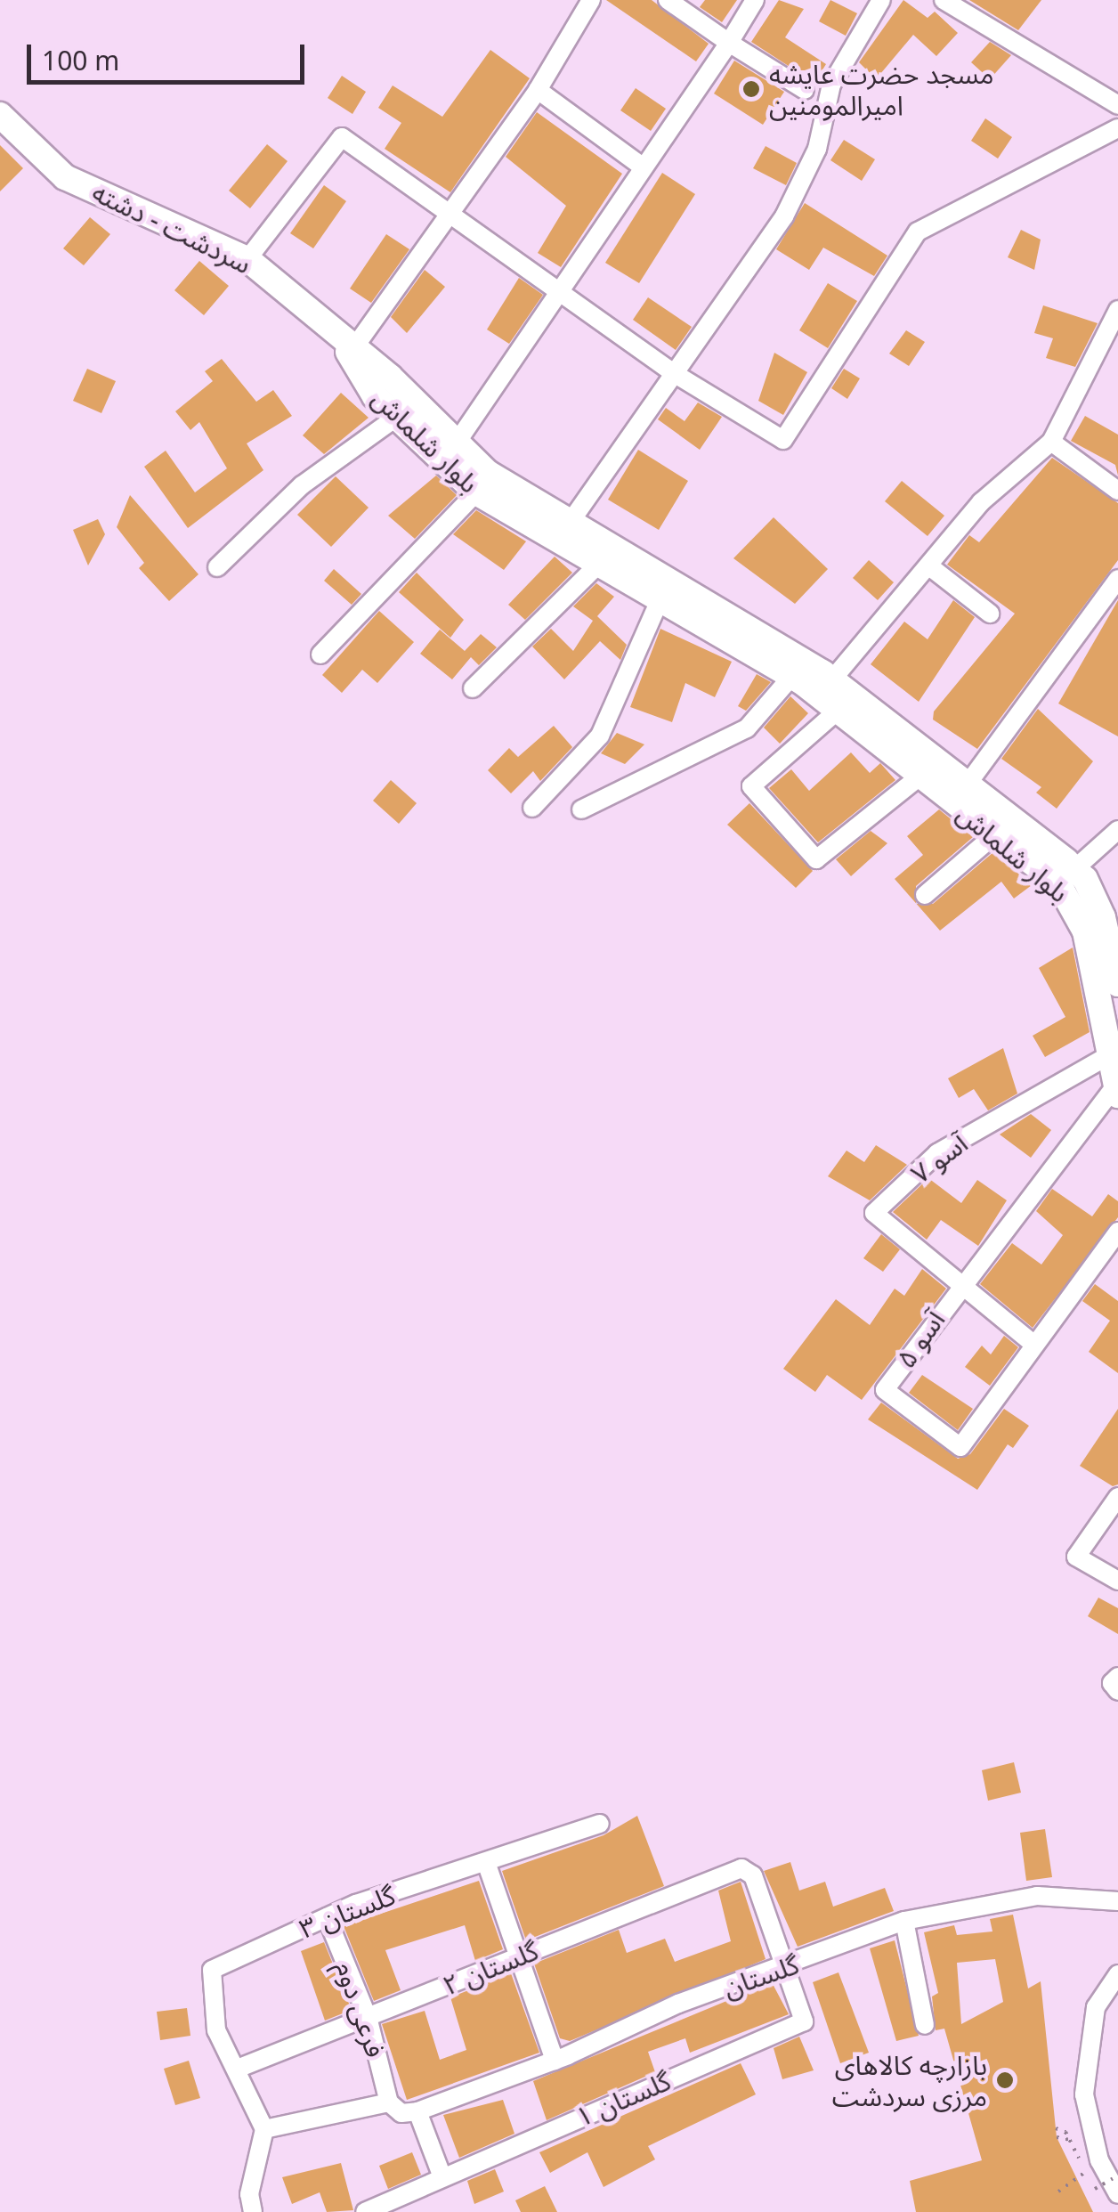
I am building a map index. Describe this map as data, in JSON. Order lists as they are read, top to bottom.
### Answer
{
  "streets": {
    "main road": ["سردشت - دشته", "بلوار شلماش"],
    "street": [
      "آسو ۷",
      "آسو ۵",
      "گلستان ۳",
      "گلستان ۲",
      "گلستان",
      "فرعی دوم",
      "گلستان ۱"
    ]
  },
  "crossings": [
    ["سردشت - دشته", "بلوار شلماش"],
    ["بلوار شلماش", "آسو ۷"],
    ["بلوار شلماش", "آسو ۵"],
    ["آسو ۷", "آسو ۵"],
    ["گلستان ۳", "گلستان ۲"],
    ["گلستان ۳", "فرعی دوم"],
    ["گلستان ۲", "گلستان"],
    ["گلستان ۲", "فرعی دوم"],
    ["گلستان ۲", "گلستان ۱"],
    ["گلستان", "گلستان ۱"]
  ],
  "places": ["مسجد حضرت عایشه امیرالمومنین", "بازارچه کالاهای مرزی سردشت"],
  "scale_bar": "100 m"
}
